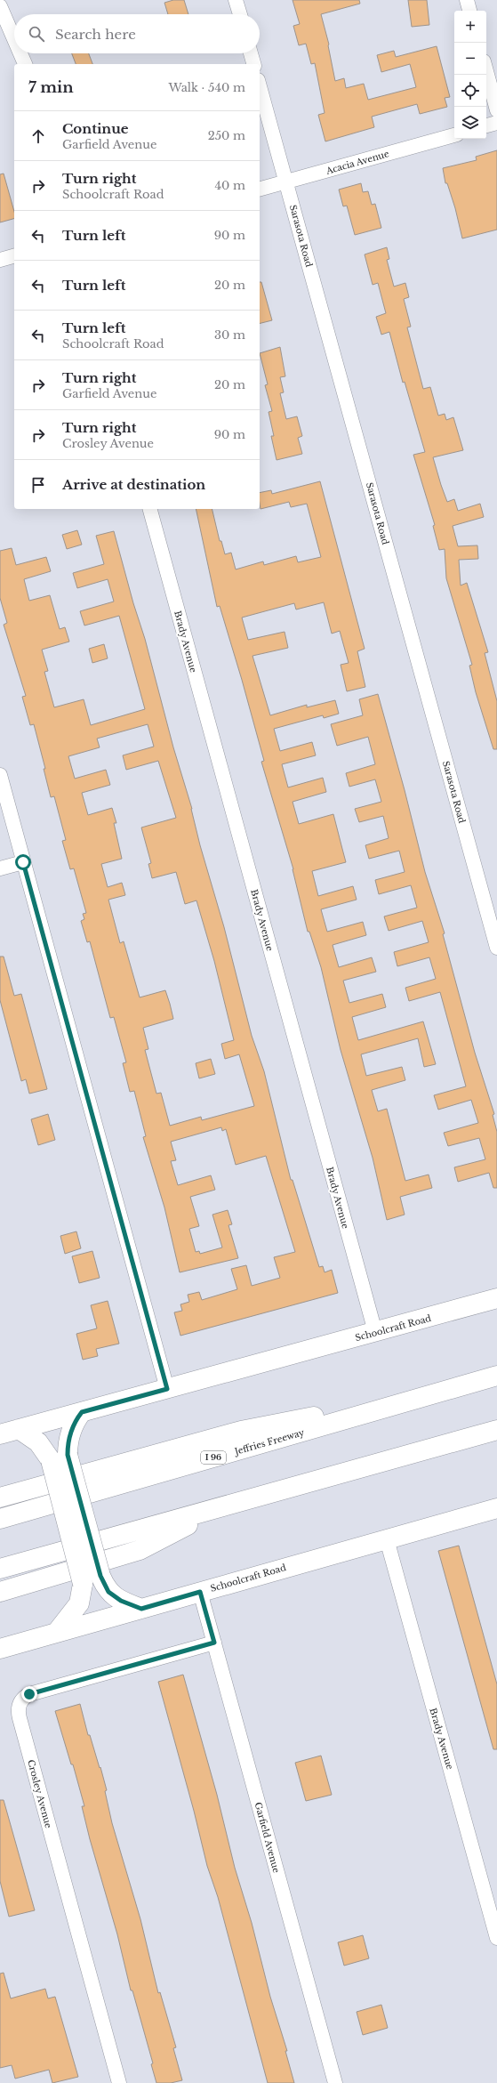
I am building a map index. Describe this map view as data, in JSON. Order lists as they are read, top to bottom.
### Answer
{
  "streets": {
    "main road": ["Schoolcraft Road", "Jeffries Freeway", "I 96"],
    "street": [
      "Acacia Avenue",
      "Sarasota Road",
      "Brady Avenue",
      "Crosley Avenue",
      "Garfield Avenue"
    ]
  },
  "crossings": [
    ["Acacia Avenue", "Sarasota Road"],
    ["Brady Avenue", "Schoolcraft Road"],
    ["Schoolcraft Road", "Garfield Avenue"],
    ["Crosley Avenue", "Garfield Avenue"]
  ],
  "page": {
    "map_buttons": ["+", "−"],
    "search": "Search here",
    "heading": ["7 min", "Walk · 540 m"],
    "list": [
      ["Continue", "Garfield Avenue", "250 m"],
      ["Turn right", "Schoolcraft Road", "40 m"],
      ["Turn left", "90 m"],
      ["Turn left", "20 m"],
      ["Turn left", "Schoolcraft Road", "30 m"],
      ["Turn right", "Garfield Avenue", "20 m"],
      ["Turn right", "Crosley Avenue", "90 m"],
      "Arrive at destination"
    ]
  }
}
